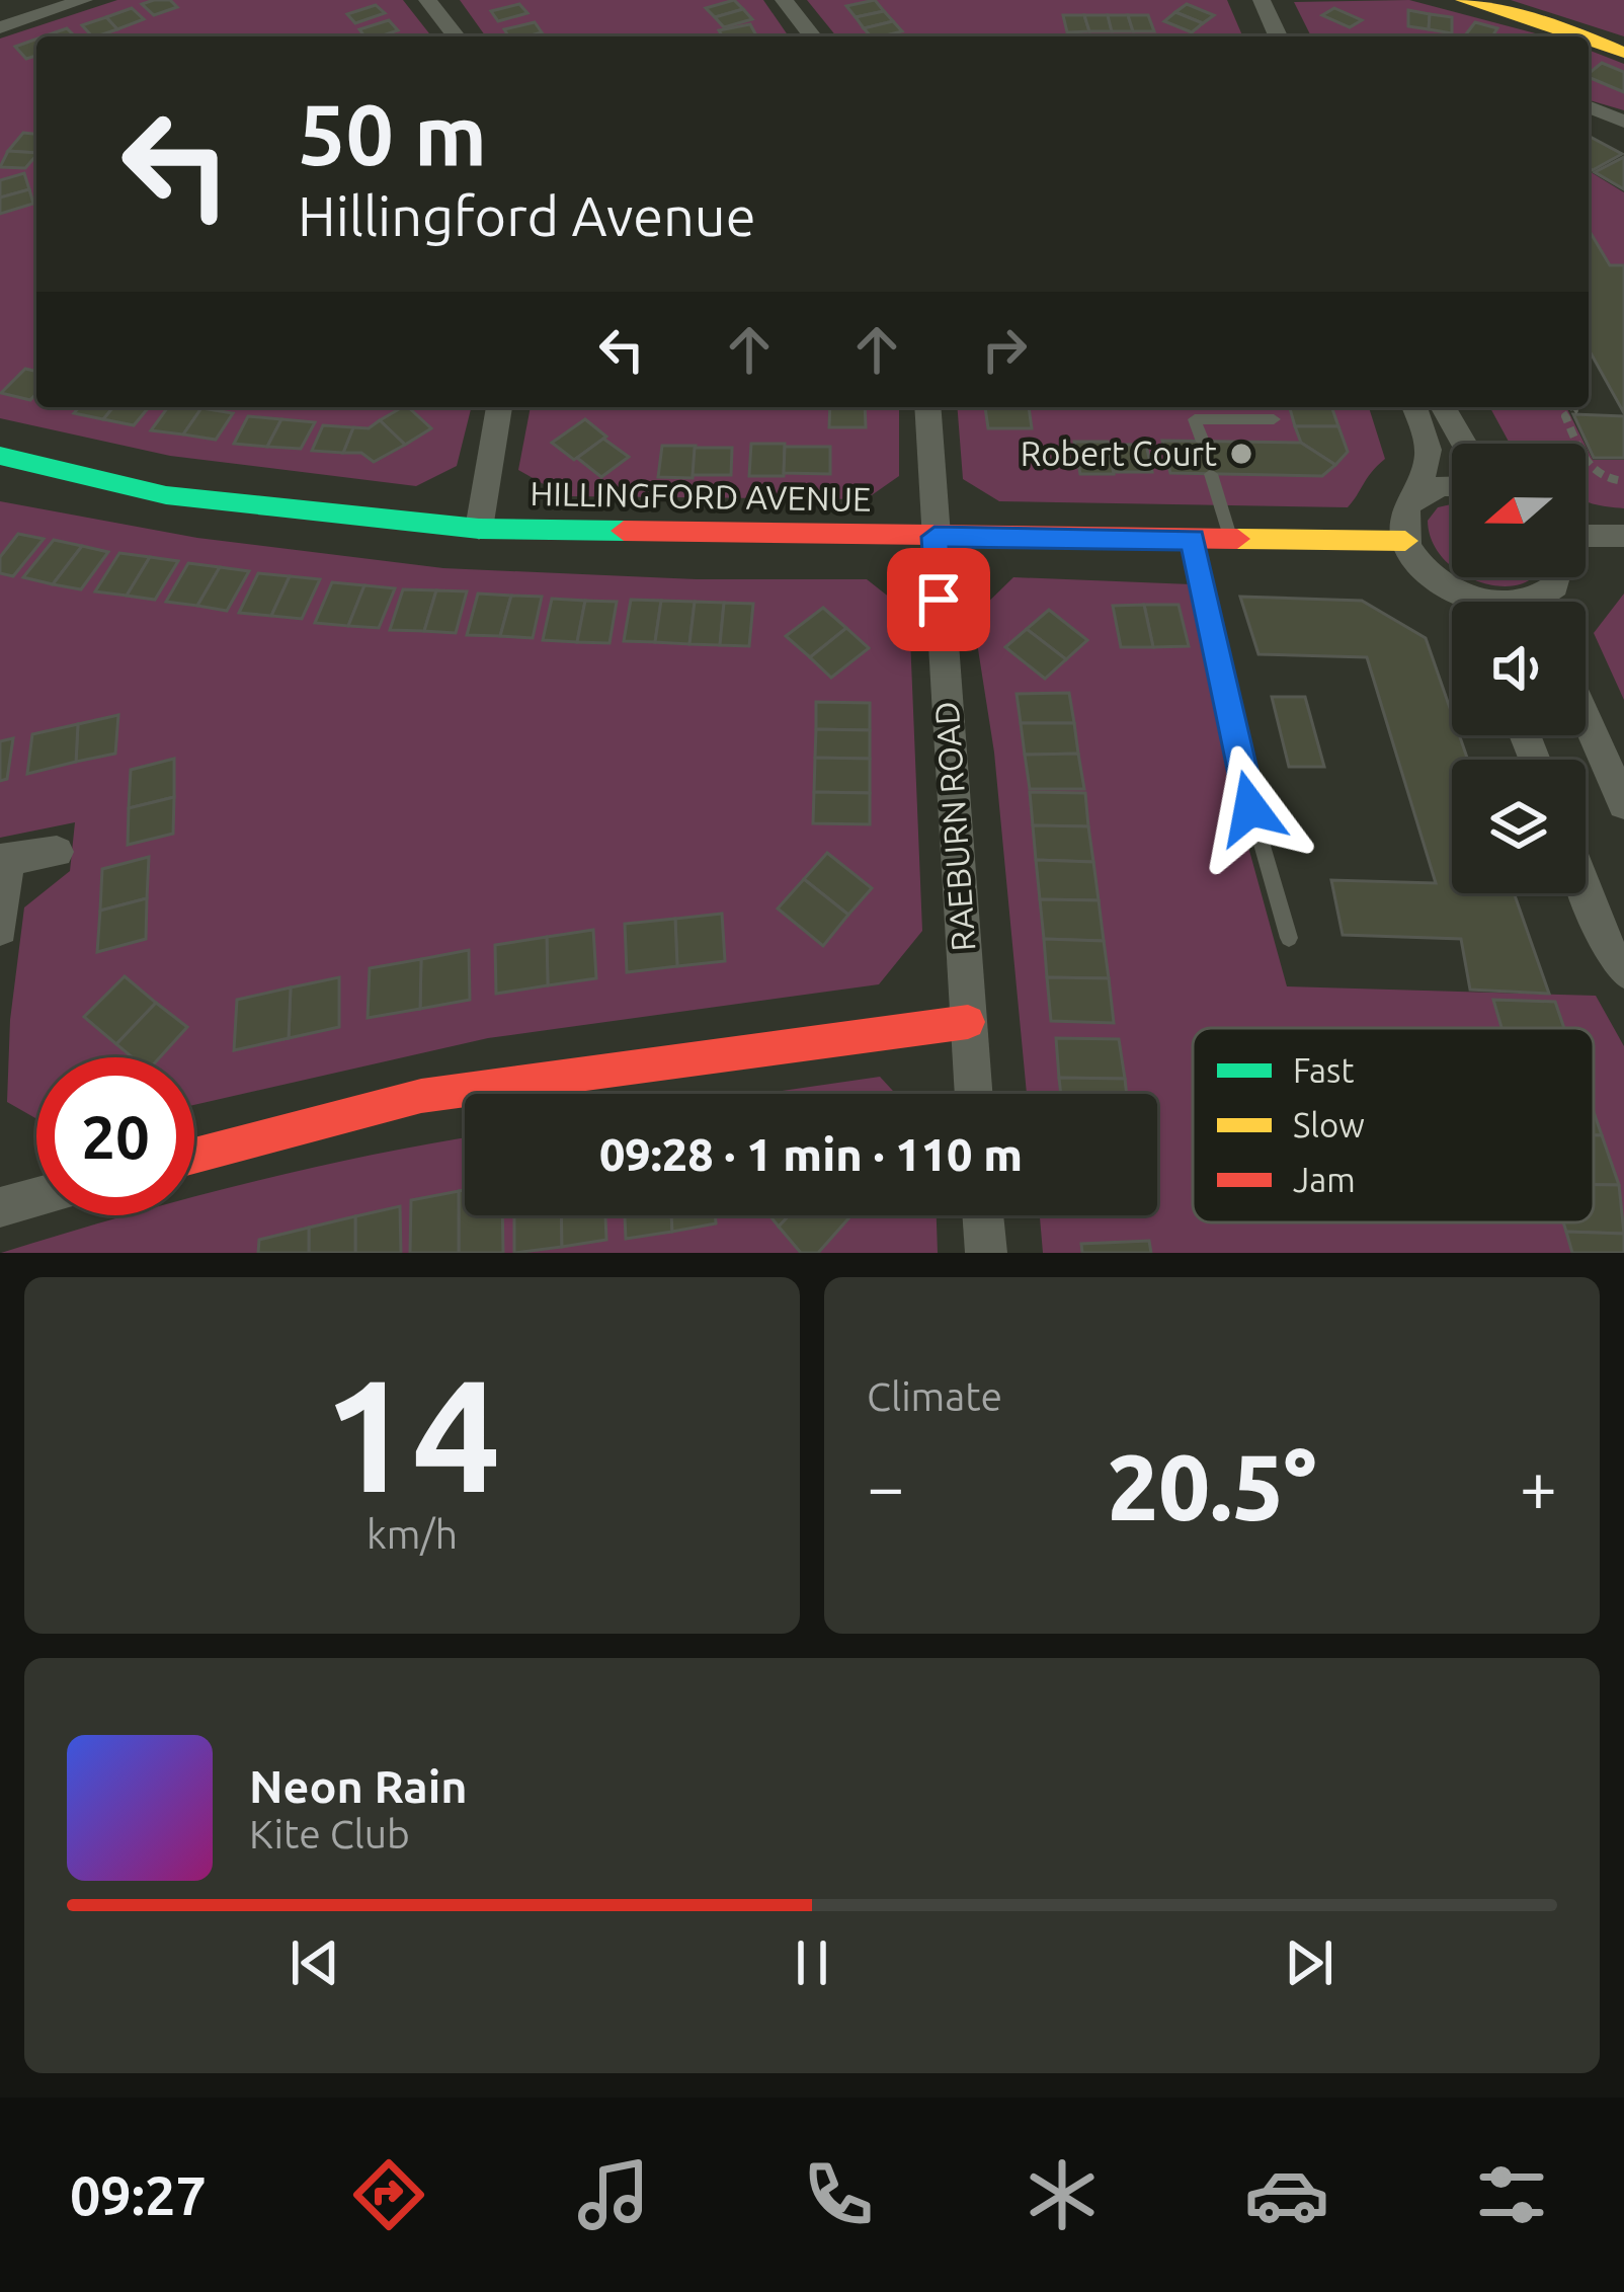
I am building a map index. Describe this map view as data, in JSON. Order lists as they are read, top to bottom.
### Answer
{
  "streets": {
    "street": ["HILLINGFORD AVENUE", "RAEBURN ROAD"]
  },
  "crossings": [
    ["HILLINGFORD AVENUE", "RAEBURN ROAD"]
  ],
  "places": ["Robert Court"],
  "legend": ["Fast", "Slow", "Jam"],
  "north": "left",
  "page": {
    "turn": ["50 m", "Hillingford Avenue"],
    "limit": "20",
    "trip": "09:28 · 1 min · 110 m",
    "tile": [
      ["14", "km/h"],
      "Climate"
    ],
    "heat": ["−", "20.5°", "+"],
    "song": ["Neon Rain", "Kite Club"],
    "tabs": "09:27"
  }
}
